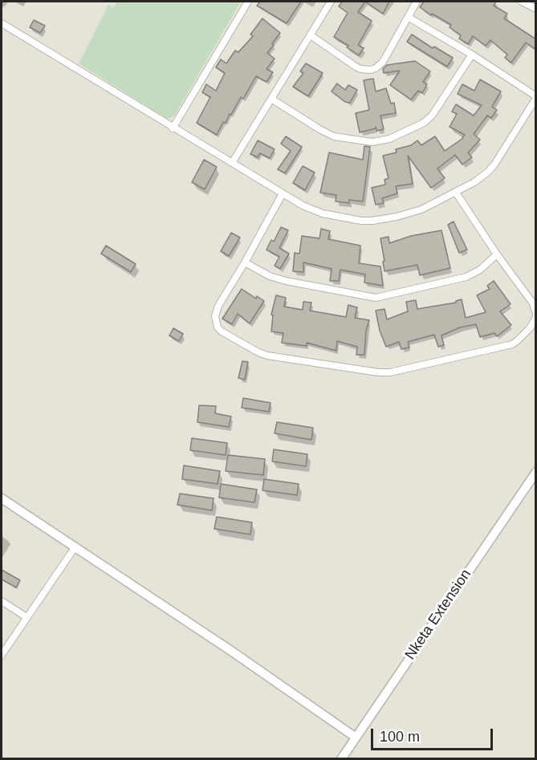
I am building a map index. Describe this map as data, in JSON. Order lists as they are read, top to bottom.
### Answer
{
  "streets": {
    "street": ["Nketa Extension"]
  },
  "scale_bar": "100 m"
}
